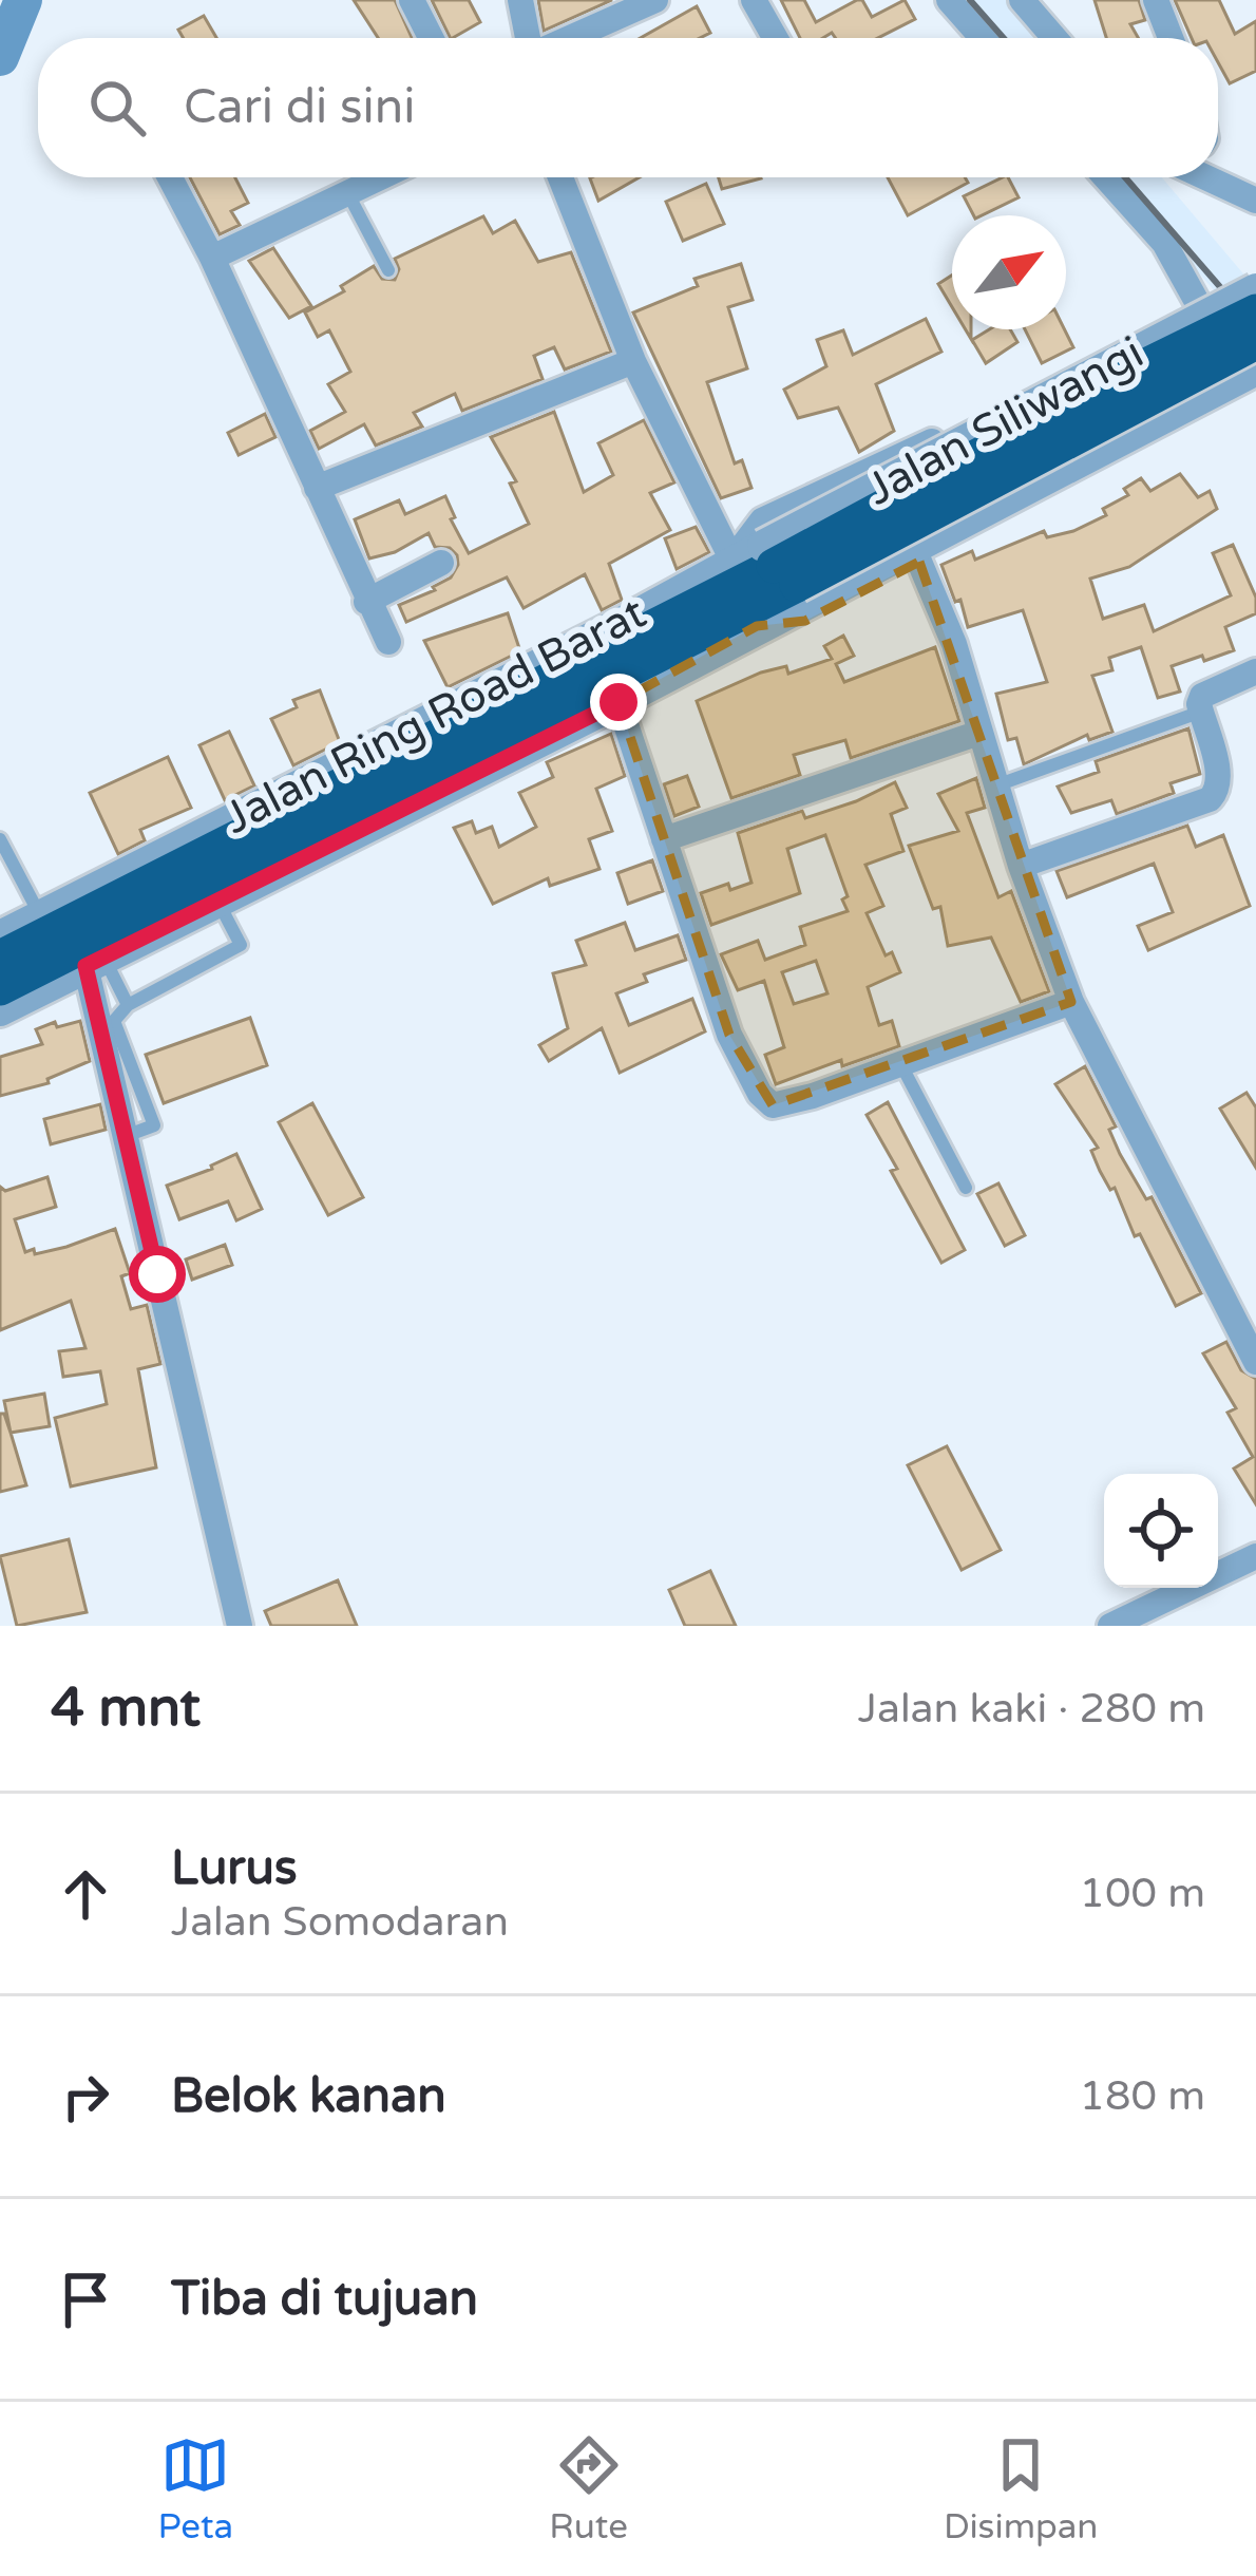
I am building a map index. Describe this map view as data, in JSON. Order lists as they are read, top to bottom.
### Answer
{
  "streets": {
    "highway": ["Jalan Siliwangi", "Jalan Ring Road Barat"]
  },
  "crossings": [
    ["Jalan Siliwangi", "Jalan Ring Road Barat"]
  ],
  "north": "top right",
  "page": {
    "search": "Cari di sini",
    "heading": ["4 mnt", "Jalan kaki · 280 m"],
    "list": [
      ["Lurus", "Jalan Somodaran", "100 m"],
      ["Belok kanan", "180 m"],
      "Tiba di tujuan"
    ],
    "nav": ["Peta", "Rute", "Disimpan"]
  }
}
